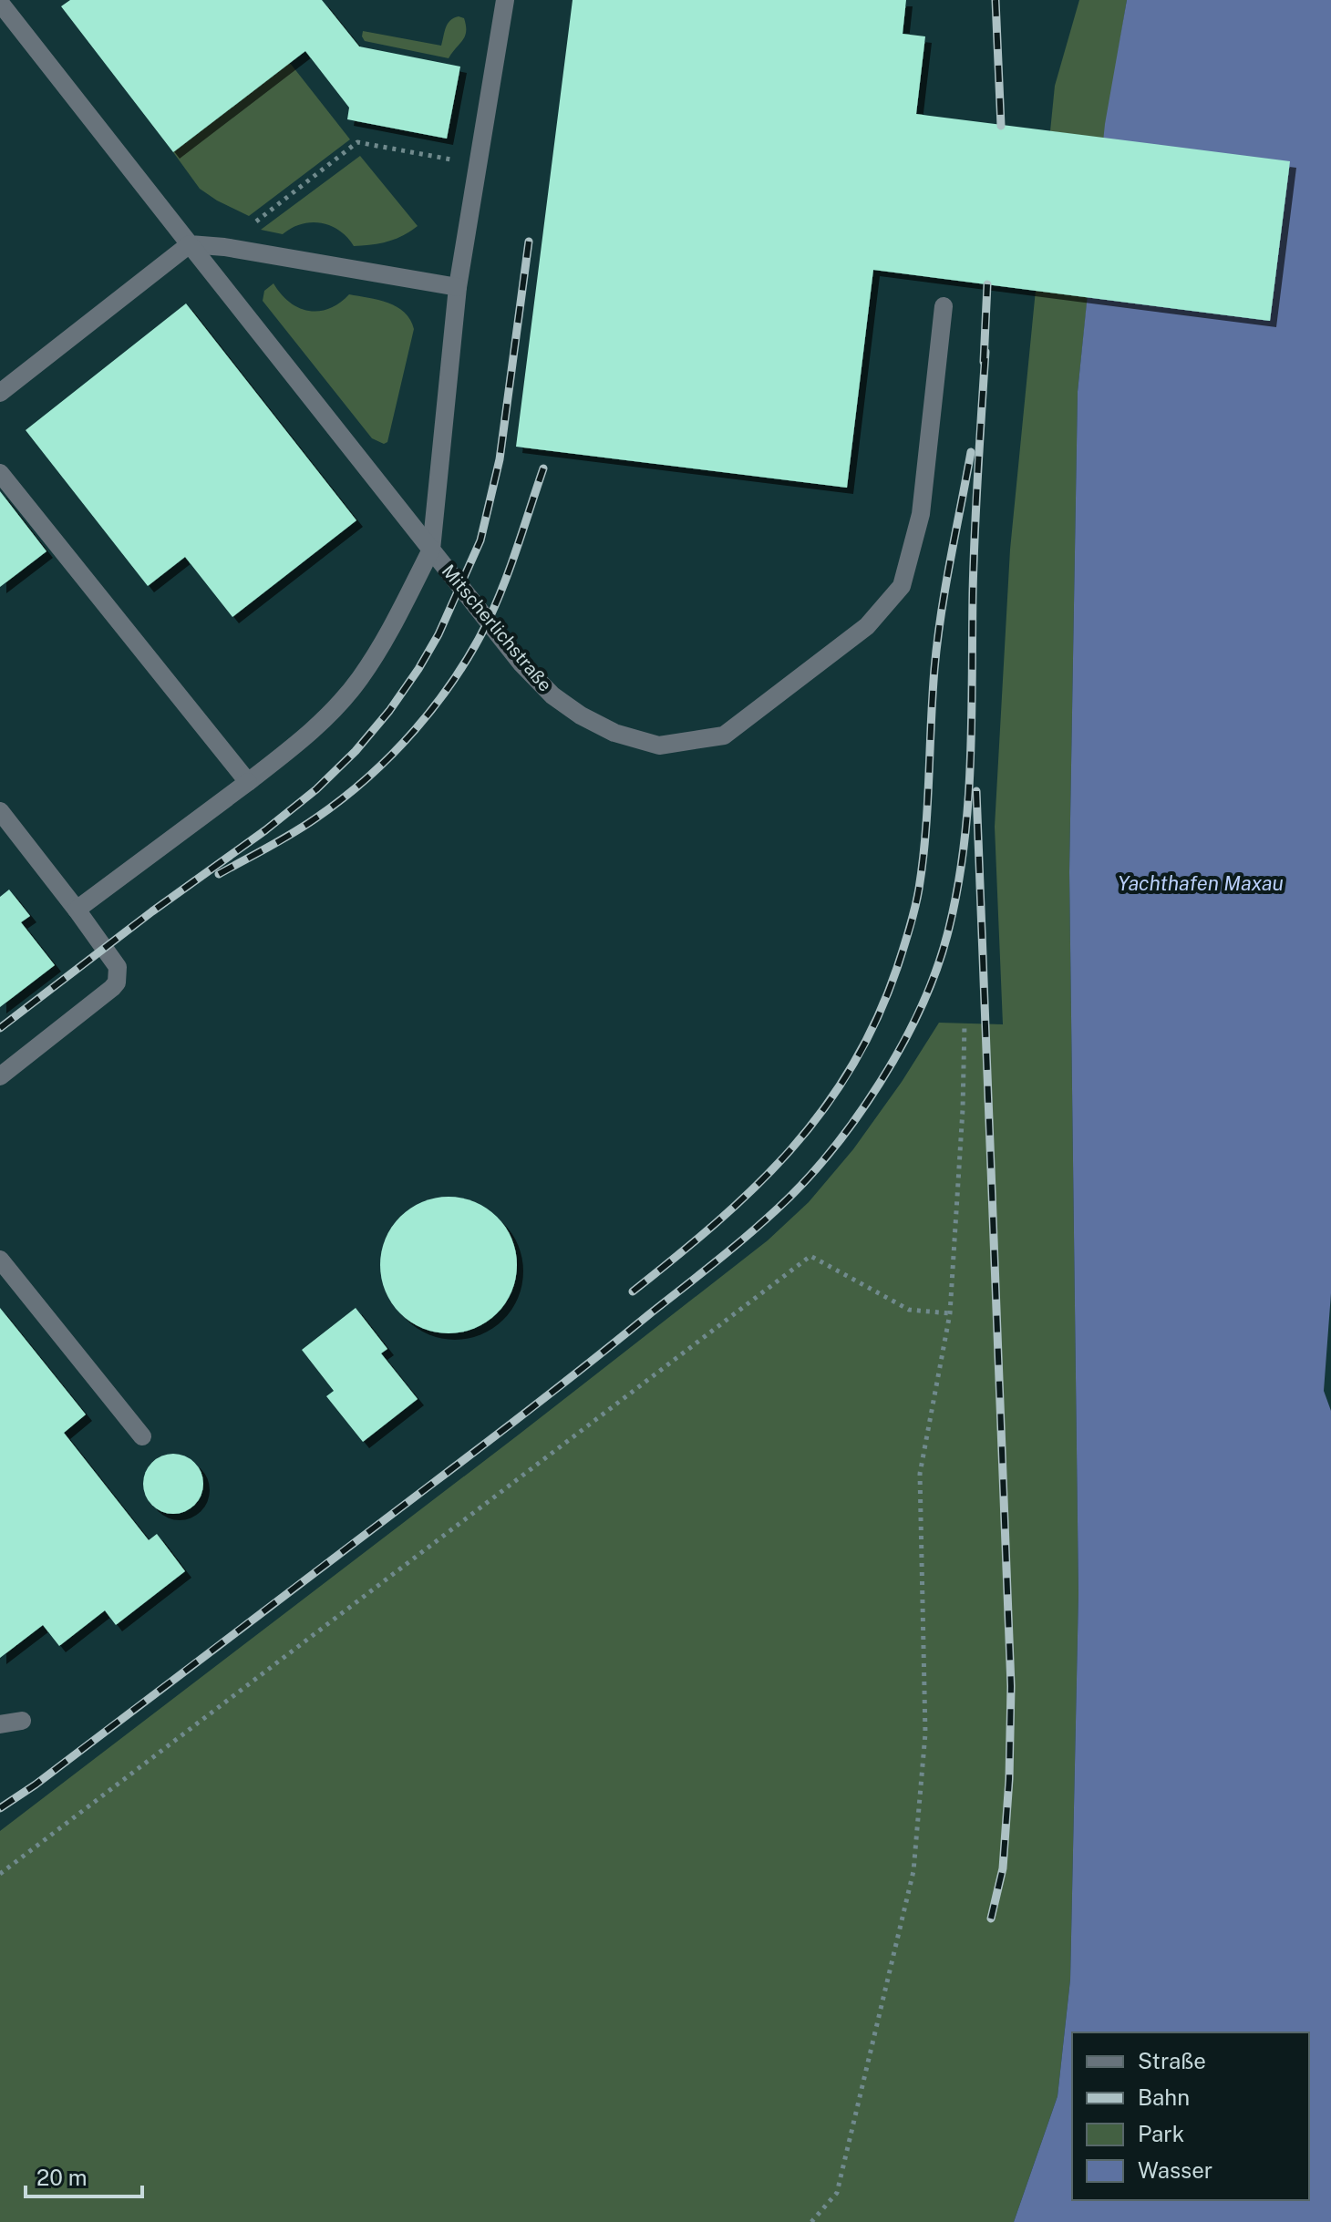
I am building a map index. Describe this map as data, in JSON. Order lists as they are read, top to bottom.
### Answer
{
  "streets": {
    "street": ["Mitscherlichstraße"]
  },
  "water": ["Yachthafen Maxau"],
  "legend": [
    "Straße",
    "Bahn",
    "Park",
    "Wasser"
  ],
  "scale_bar": "20 m"
}
